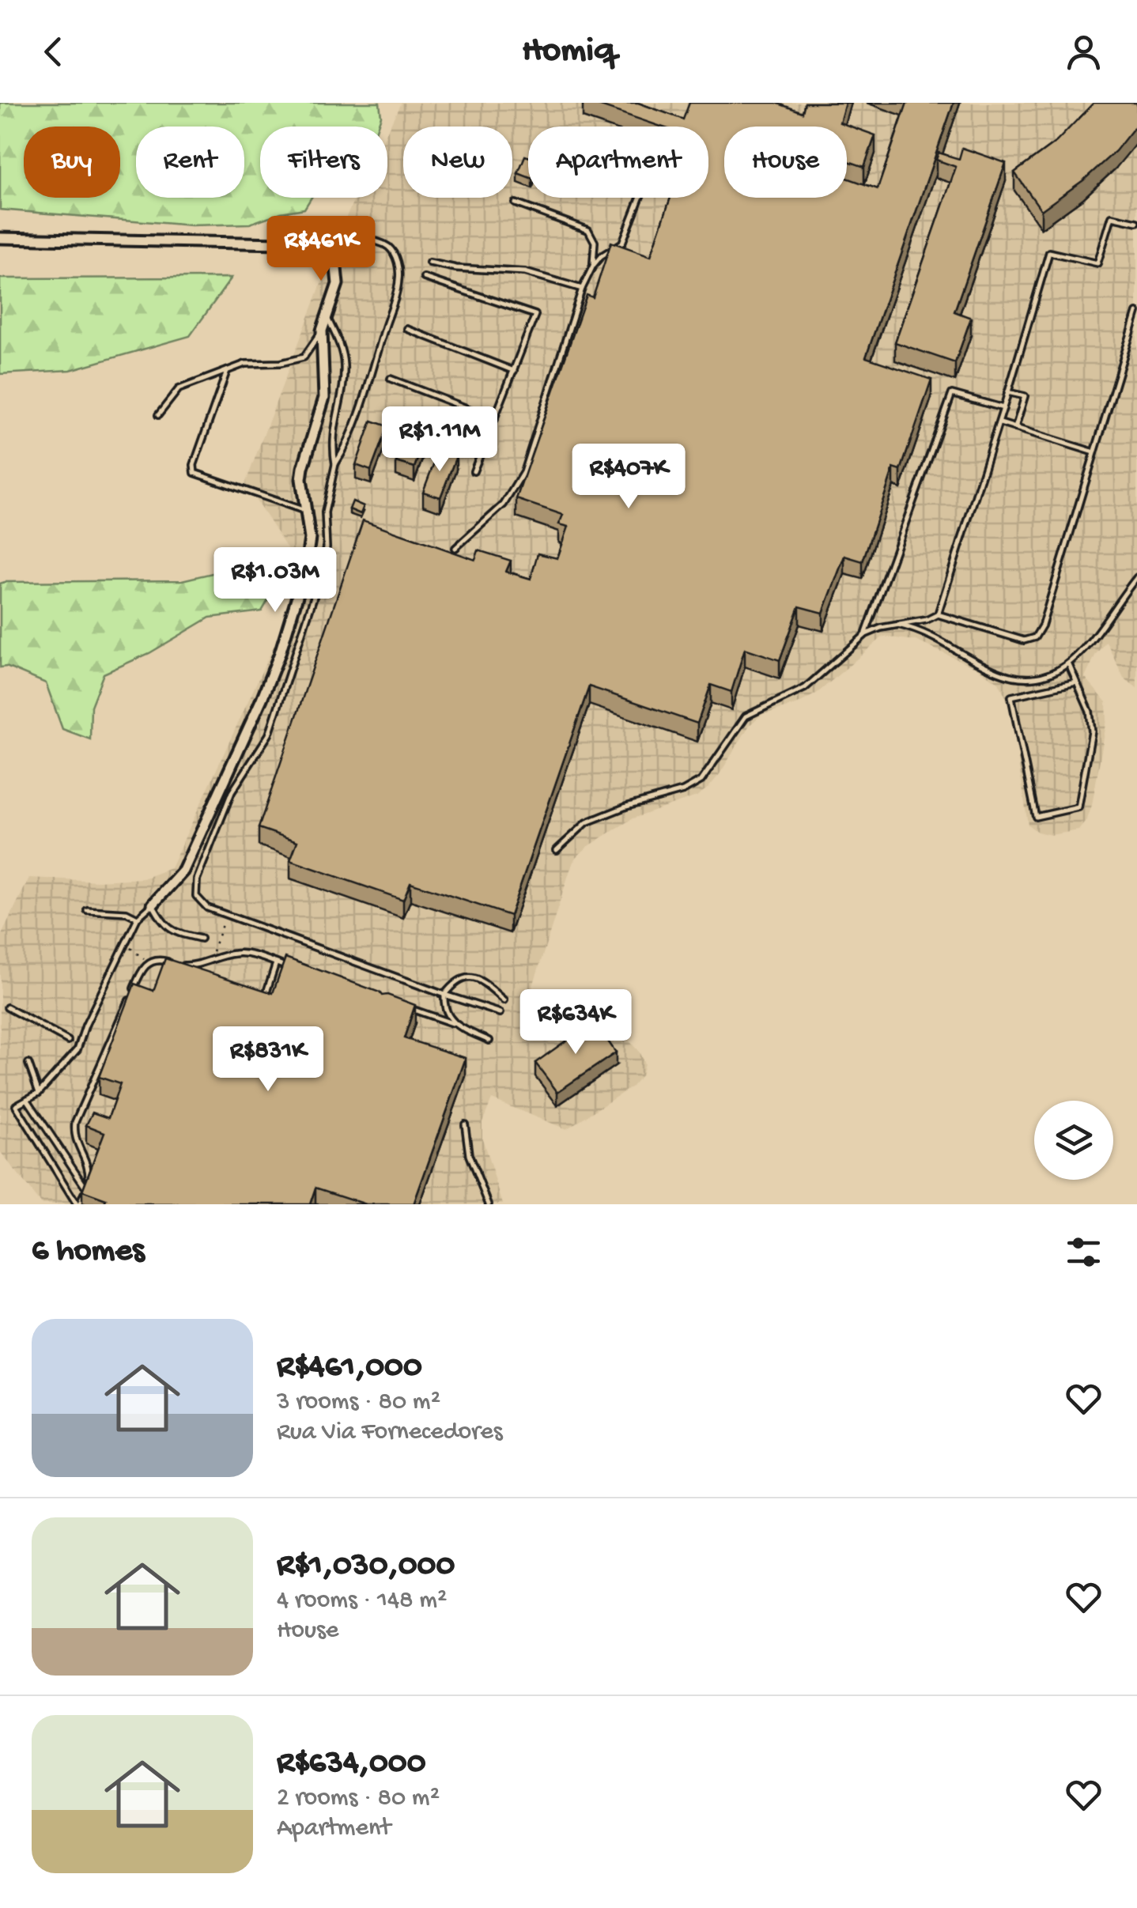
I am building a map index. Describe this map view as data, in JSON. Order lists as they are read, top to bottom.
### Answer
{
  "page": {
    "header": "Homiq",
    "chip": [
      "Buy",
      "Rent",
      "Filters",
      "New",
      "Apartment",
      "House"
    ],
    "price": [
      "R$461K",
      "R$1.11M",
      "R$407K",
      "R$1.03M",
      "R$634K",
      "R$831K"
    ],
    "heading": "6 homes",
    "list": [
      {
        "name": "R$461,000",
        "note": "3 rooms · 80 m² · Rua Via Fornecedores"
      },
      {
        "name": "R$1,030,000",
        "note": "4 rooms · 148 m² · House"
      },
      {
        "name": "R$634,000",
        "note": "2 rooms · 80 m² · Apartment"
      }
    ]
  }
}
